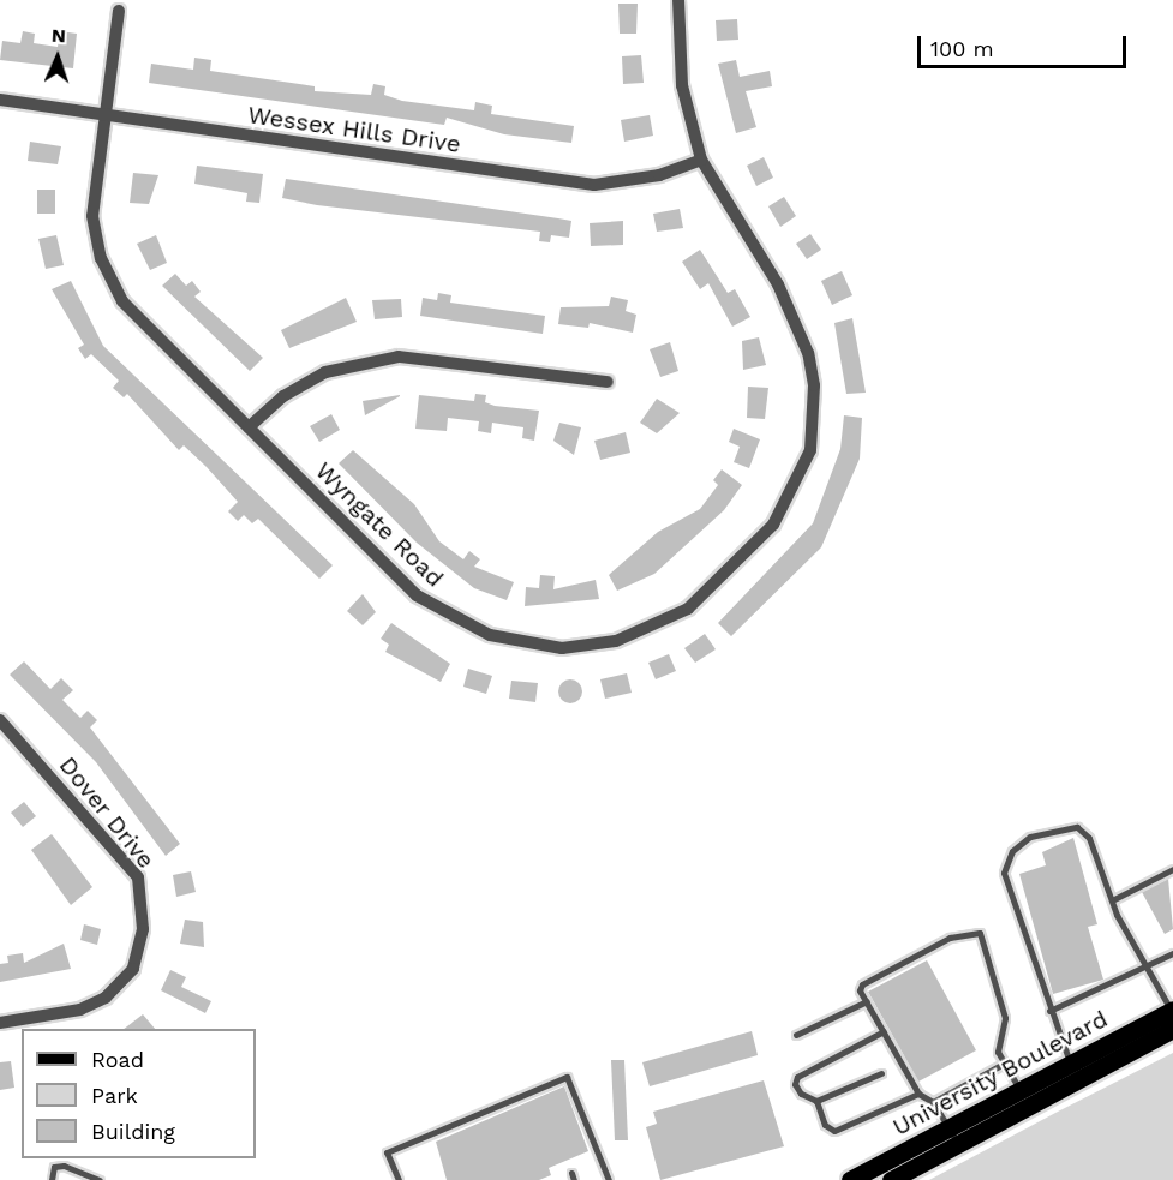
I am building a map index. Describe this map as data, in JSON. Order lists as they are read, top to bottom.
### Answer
{
  "streets": {
    "main road": ["University Boulevard"],
    "street": ["Wessex Hills Drive", "Wyngate Road", "Dover Drive"]
  },
  "crossings": [
    ["Wessex Hills Drive", "Wyngate Road"]
  ],
  "legend": ["Road", "Park", "Building"],
  "scale_bar": "100 m",
  "north": "top"
}
